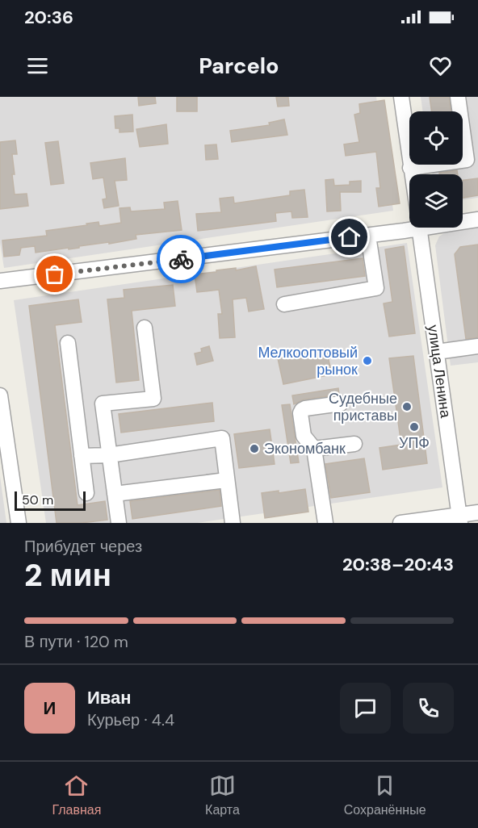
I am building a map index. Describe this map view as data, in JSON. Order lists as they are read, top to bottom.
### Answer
{
  "streets": {
    "street": ["улица Ленина"]
  },
  "places": [
    "Мелкооптовый рынок",
    "Судебные приставы",
    "УПФ",
    "Экономбанк"
  ],
  "scale_bar": "50 m",
  "page": {
    "status": "20:36",
    "header": "Parcelo",
    "scale": "50 m",
    "heading": ["2 мин", "Прибудет через", "20:38–20:43"],
    "panel": ["Иван", "Курьер · 4.4"],
    "bar": "В пути · 120 m",
    "round": "И",
    "tabs": ["Главная", "Карта", "Сохранённые"]
  }
}
